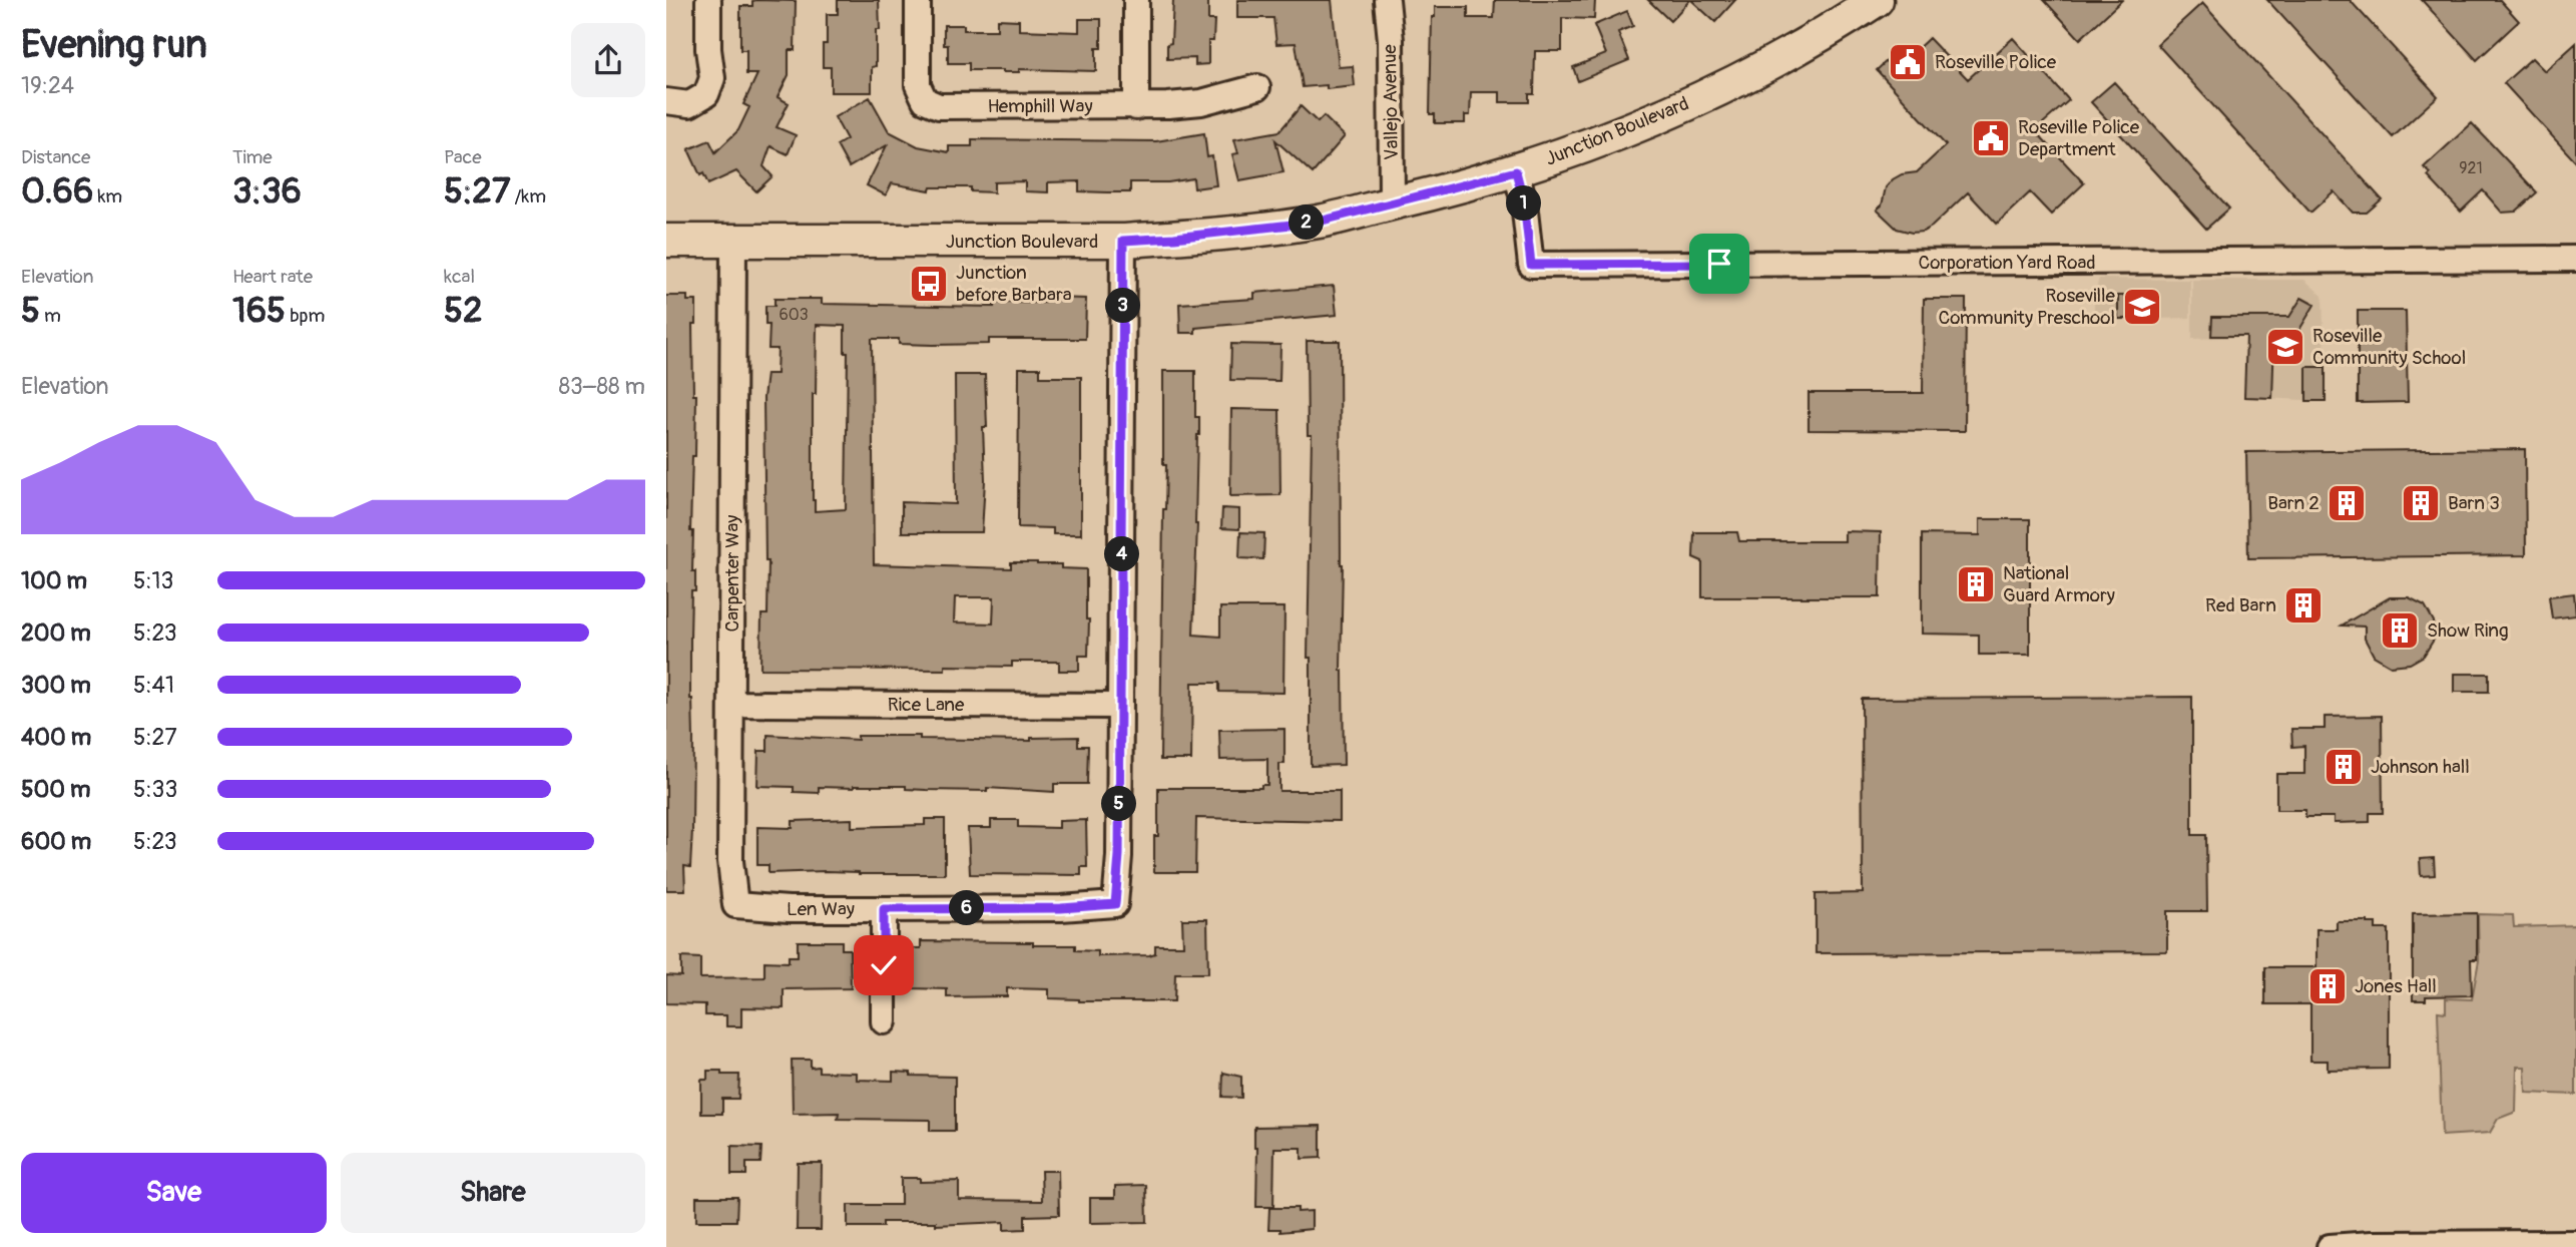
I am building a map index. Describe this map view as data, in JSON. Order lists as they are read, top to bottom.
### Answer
{
  "streets": {
    "main road": ["Junction Boulevard"],
    "street": [
      "Vallejo Avenue",
      "Hemphill Way",
      "Corporation Yard Road",
      "Carpenter Way",
      "Rice Lane",
      "Len Way"
    ]
  },
  "crossings": [
    ["Vallejo Avenue", "Junction Boulevard"],
    ["Junction Boulevard", "Corporation Yard Road"],
    ["Junction Boulevard", "Carpenter Way"],
    ["Carpenter Way", "Rice Lane"],
    ["Carpenter Way", "Len Way"],
    ["Rice Lane", "Len Way"]
  ],
  "places": {
    "public building": ["Roseville Police", "Roseville Police Department"],
    "bus stop": ["Junction before Barbara"],
    "school or university": ["Roseville Community Preschool", "Roseville Community School"],
    "building": [
      "Barn 2",
      "Barn 3",
      "National Guard Armory",
      "Red Barn",
      "Show Ring",
      "Johnson hall",
      "Jones Hall"
    ]
  },
  "house_numbers": ["921", "603"],
  "page": {
    "heading": ["Evening run", "19:24"],
    "stats": [
      ["Distance", "0.66 km"],
      ["Time", "3:36"],
      ["Pace", "5:27 /km"],
      ["Elevation", "5 m"],
      ["Heart rate", "165 bpm"],
      ["kcal", "52"]
    ],
    "pins": [
      "1",
      "2",
      "3",
      "4",
      "5",
      "6"
    ],
    "chart": ["Elevation", "83–88 m"],
    "list": [
      {
        "name": "100 m",
        "note": "5:13"
      },
      {
        "name": "200 m",
        "note": "5:23"
      },
      {
        "name": "300 m",
        "note": "5:41"
      },
      {
        "name": "400 m",
        "note": "5:27"
      },
      {
        "name": "500 m",
        "note": "5:33"
      },
      {
        "name": "600 m",
        "note": "5:23"
      }
    ],
    "buttons": ["Save", "Share"]
  }
}
